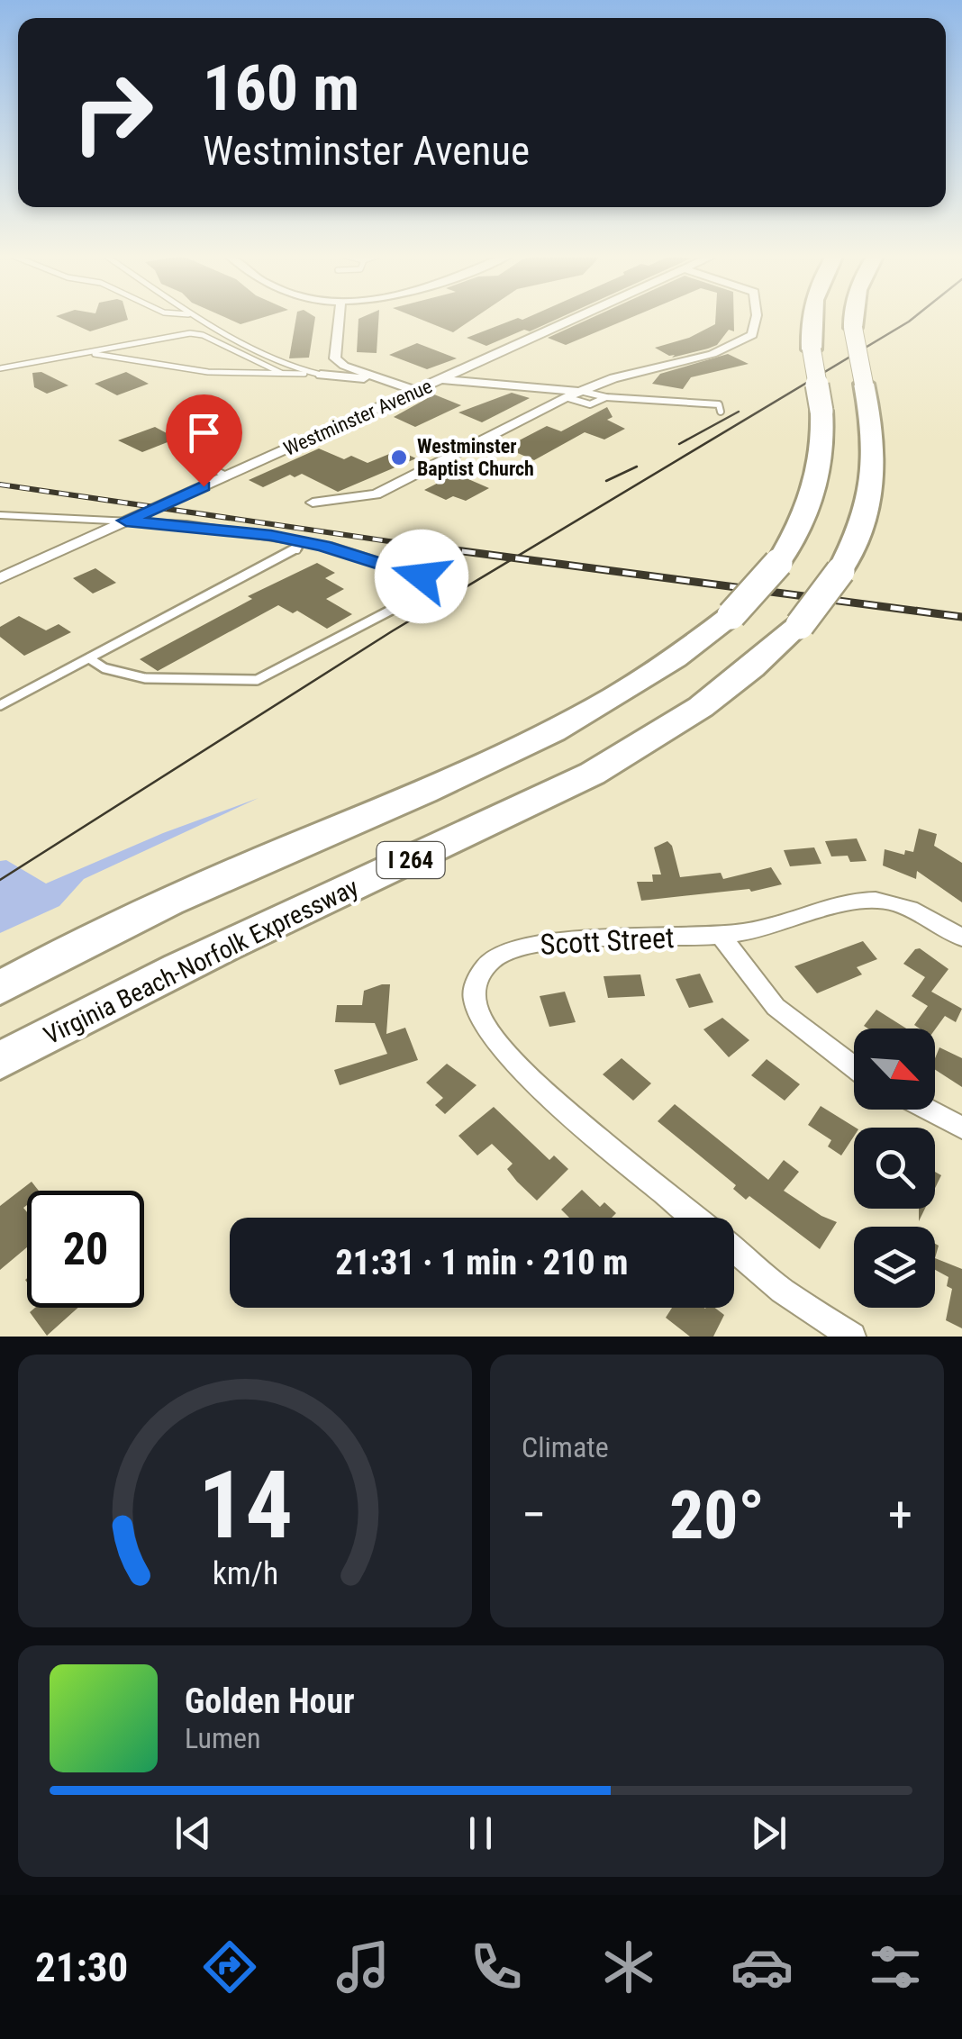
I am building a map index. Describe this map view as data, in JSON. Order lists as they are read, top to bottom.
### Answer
{
  "streets": {
    "highway": ["I 264", "Virginia Beach-Norfolk Expressway"],
    "street": ["Westminster Avenue", "Scott Street"]
  },
  "places": ["Westminster Baptist Church"],
  "north": "bottom right",
  "page": {
    "turn": ["160 m", "Westminster Avenue"],
    "limit": "20",
    "trip": "21:31 · 1 min · 210 m",
    "tile": "Climate",
    "heat": ["−", "20°", "+"],
    "song": ["Golden Hour", "Lumen"],
    "tabs": "21:30",
    "gauge": ["14", "km/h"]
  }
}
